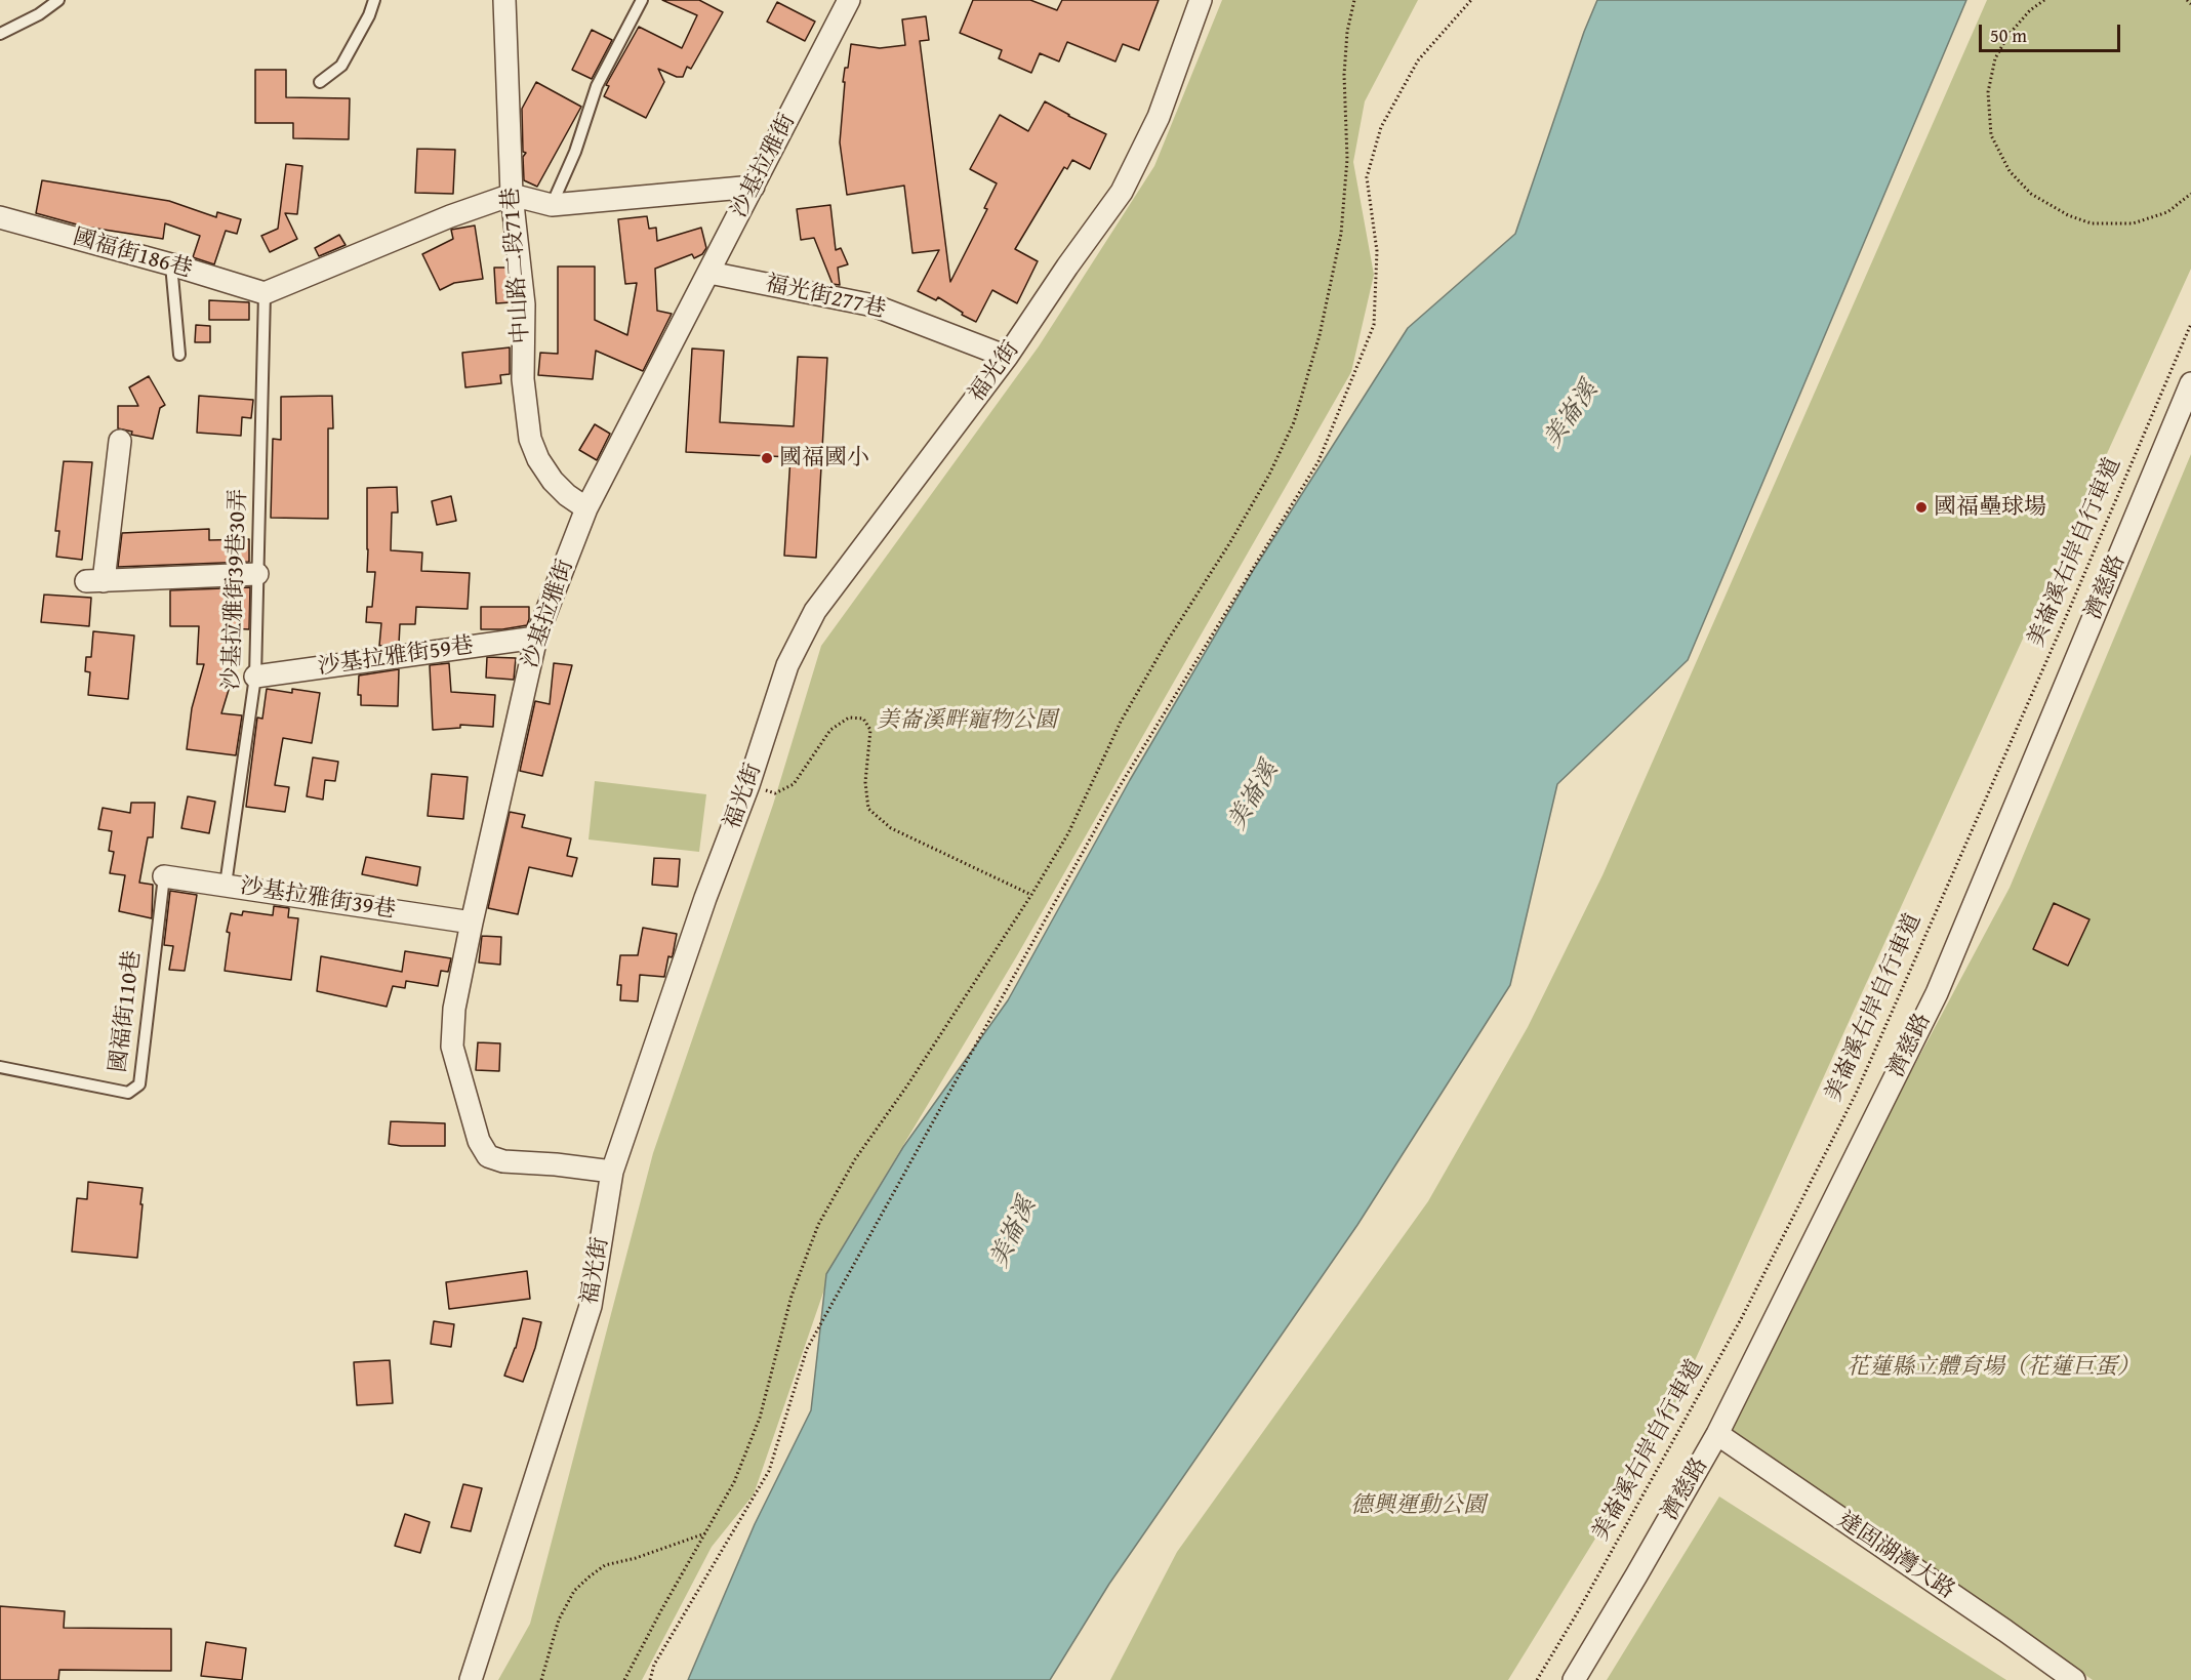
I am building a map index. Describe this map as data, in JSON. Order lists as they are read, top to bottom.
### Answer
{
  "streets": {
    "street": [
      "沙基拉雅街",
      "國福街186巷",
      "中山路二段71巷",
      "福光街277巷",
      "福光街",
      "濟慈路",
      "沙基拉雅街59巷",
      "沙基拉雅街39巷",
      "達固湖灣大路"
    ],
    "lane": ["沙基拉雅街39巷30弄", "國福街110巷"],
    "path": ["美崙溪右岸自行車道"]
  },
  "crossings": [
    ["沙基拉雅街", "中山路二段71巷"],
    ["沙基拉雅街", "福光街277巷"],
    ["沙基拉雅街", "福光街"],
    ["沙基拉雅街", "沙基拉雅街59巷"],
    ["沙基拉雅街", "沙基拉雅街39巷"],
    ["國福街186巷", "沙基拉雅街39巷30弄"],
    ["福光街277巷", "福光街"],
    ["濟慈路", "達固湖灣大路"],
    ["沙基拉雅街39巷30弄", "沙基拉雅街59巷"],
    ["沙基拉雅街39巷30弄", "沙基拉雅街39巷"],
    ["沙基拉雅街39巷", "國福街110巷"]
  ],
  "water": ["美崙溪"],
  "parks": ["美崙溪畔寵物公園", "花蓮縣立體育場（花蓮巨蛋）", "德興運動公園"],
  "places": ["國福國小", "國福壘球場"],
  "scale_bar": "50 m"
}
